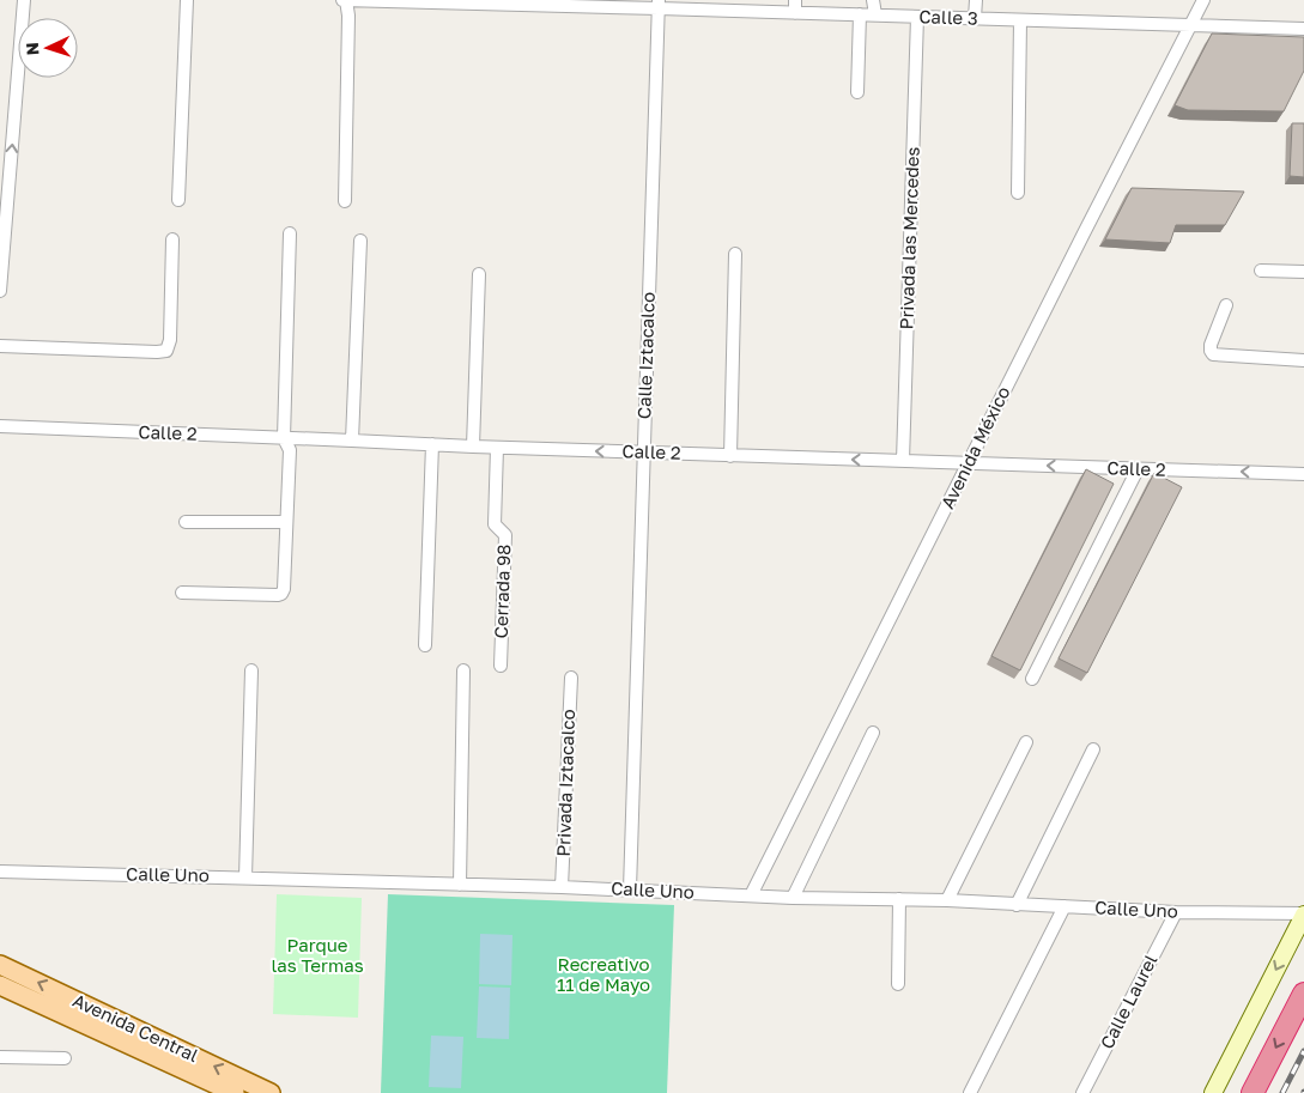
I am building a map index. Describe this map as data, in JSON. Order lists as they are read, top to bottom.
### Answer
{
  "streets": {
    "main road": ["Avenida Central"],
    "street": [
      "Calle 3",
      "Privada las Mercedes",
      "Calle Iztacalco",
      "Calle 2",
      "Avenida México",
      "Cerrada 98",
      "Privada Iztacalco",
      "Calle Uno",
      "Calle Laurel"
    ]
  },
  "crossings": [
    ["Calle 3", "Privada las Mercedes"],
    ["Calle 3", "Calle Iztacalco"],
    ["Calle 3", "Avenida México"],
    ["Privada las Mercedes", "Calle 2"],
    ["Calle Iztacalco", "Calle 2"],
    ["Calle Iztacalco", "Calle Uno"],
    ["Calle 2", "Avenida México"],
    ["Calle 2", "Cerrada 98"],
    ["Avenida México", "Calle Uno"],
    ["Privada Iztacalco", "Calle Uno"],
    ["Calle Uno", "Calle Laurel"]
  ],
  "one_way": ["Calle 2"],
  "parks": ["Parque las Termas", "Recreativo 11 de Mayo"],
  "north": "left"
}
